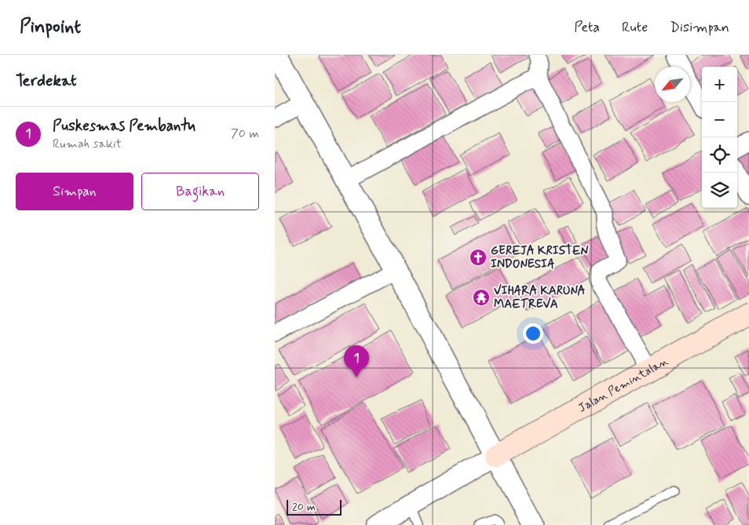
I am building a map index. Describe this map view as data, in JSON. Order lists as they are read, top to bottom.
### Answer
{
  "streets": {
    "main road": ["Jalan Pemintalan"]
  },
  "places": {
    "church": ["GEREJA KRISTEN INDONESIA"],
    "temple": ["VIHARA KARUNA MAETREVA"]
  },
  "scale_bar": "20 m",
  "north": "bottom left",
  "page": {
    "header": "Pinpoint",
    "nav": ["Peta", "Rute", "Disimpan"],
    "heading": "Terdekat",
    "map_buttons": ["+", "−"],
    "list": [
      {
        "mark": "1",
        "name": "Puskesmas Pembantu",
        "note": "Rumah sakit",
        "value": "70 m"
      }
    ],
    "buttons": ["Simpan", "Bagikan"],
    "pins": "1",
    "scale": "20 m"
  }
}
